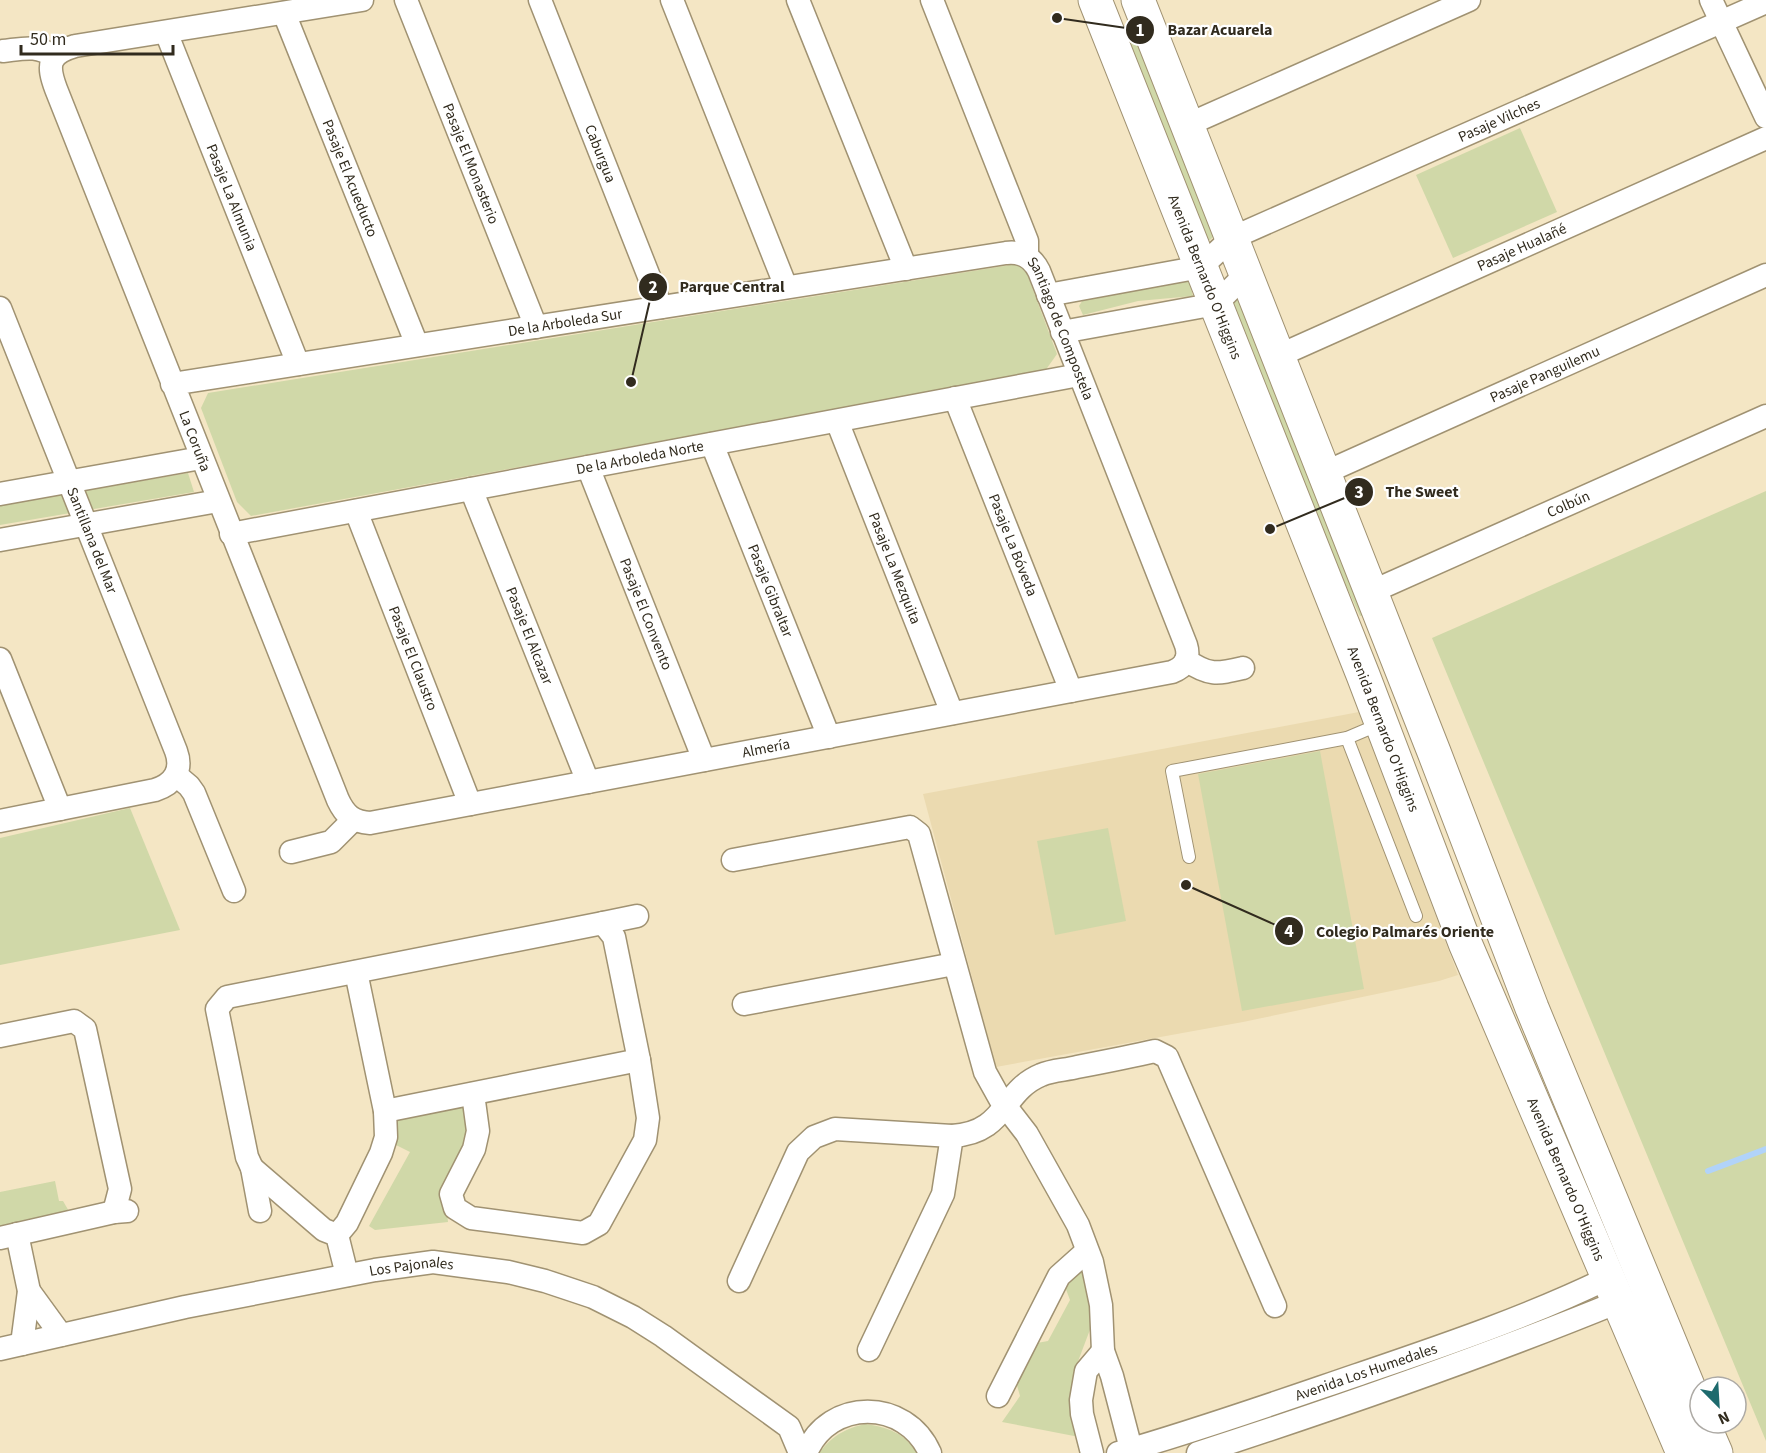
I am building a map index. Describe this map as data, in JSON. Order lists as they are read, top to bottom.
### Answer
{
  "streets": {
    "main road": ["Avenida Bernardo O'Higgins"],
    "street": [
      "Pasaje Vilches",
      "Caburgua",
      "Pasaje El Monasterio",
      "Pasaje El Acueducto",
      "Pasaje La Almunia",
      "Pasaje Hualañé",
      "De la Arboleda Sur",
      "Santiago de Compostela",
      "Pasaje Panguilemu",
      "La Coruña",
      "De la Arboleda Norte",
      "Colbún",
      "Santillana del Mar",
      "Pasaje La Bóveda",
      "Pasaje La Mezquita",
      "Pasaje Gibraltar",
      "Pasaje El Convento",
      "Pasaje El Alcazar",
      "Pasaje El Claustro",
      "Almería",
      "Los Pajonales",
      "Avenida Los Humedales"
    ]
  },
  "crossings": [
    ["Caburgua", "De la Arboleda Sur"],
    ["Pasaje El Monasterio", "De la Arboleda Sur"],
    ["Pasaje El Acueducto", "De la Arboleda Sur"],
    ["Pasaje La Almunia", "De la Arboleda Sur"],
    ["Avenida Bernardo O'Higgins", "Avenida Los Humedales"],
    ["De la Arboleda Sur", "Santiago de Compostela"],
    ["De la Arboleda Sur", "La Coruña"],
    ["Santiago de Compostela", "De la Arboleda Norte"],
    ["Santiago de Compostela", "Almería"],
    ["La Coruña", "De la Arboleda Norte"],
    ["La Coruña", "Almería"],
    ["De la Arboleda Norte", "Pasaje La Bóveda"],
    ["De la Arboleda Norte", "Pasaje La Mezquita"],
    ["De la Arboleda Norte", "Pasaje Gibraltar"],
    ["De la Arboleda Norte", "Pasaje El Convento"],
    ["De la Arboleda Norte", "Pasaje El Alcazar"],
    ["De la Arboleda Norte", "Pasaje El Claustro"],
    ["Pasaje La Bóveda", "Almería"],
    ["Pasaje La Mezquita", "Almería"],
    ["Pasaje Gibraltar", "Almería"],
    ["Pasaje El Convento", "Almería"],
    ["Pasaje El Alcazar", "Almería"],
    ["Pasaje El Claustro", "Almería"]
  ],
  "places": [
    "Bazar Acuarela",
    "Parque Central",
    "The Sweet",
    "Colegio Palmarés Oriente"
  ],
  "scale_bar": "50 m",
  "north": "bottom right"
}
